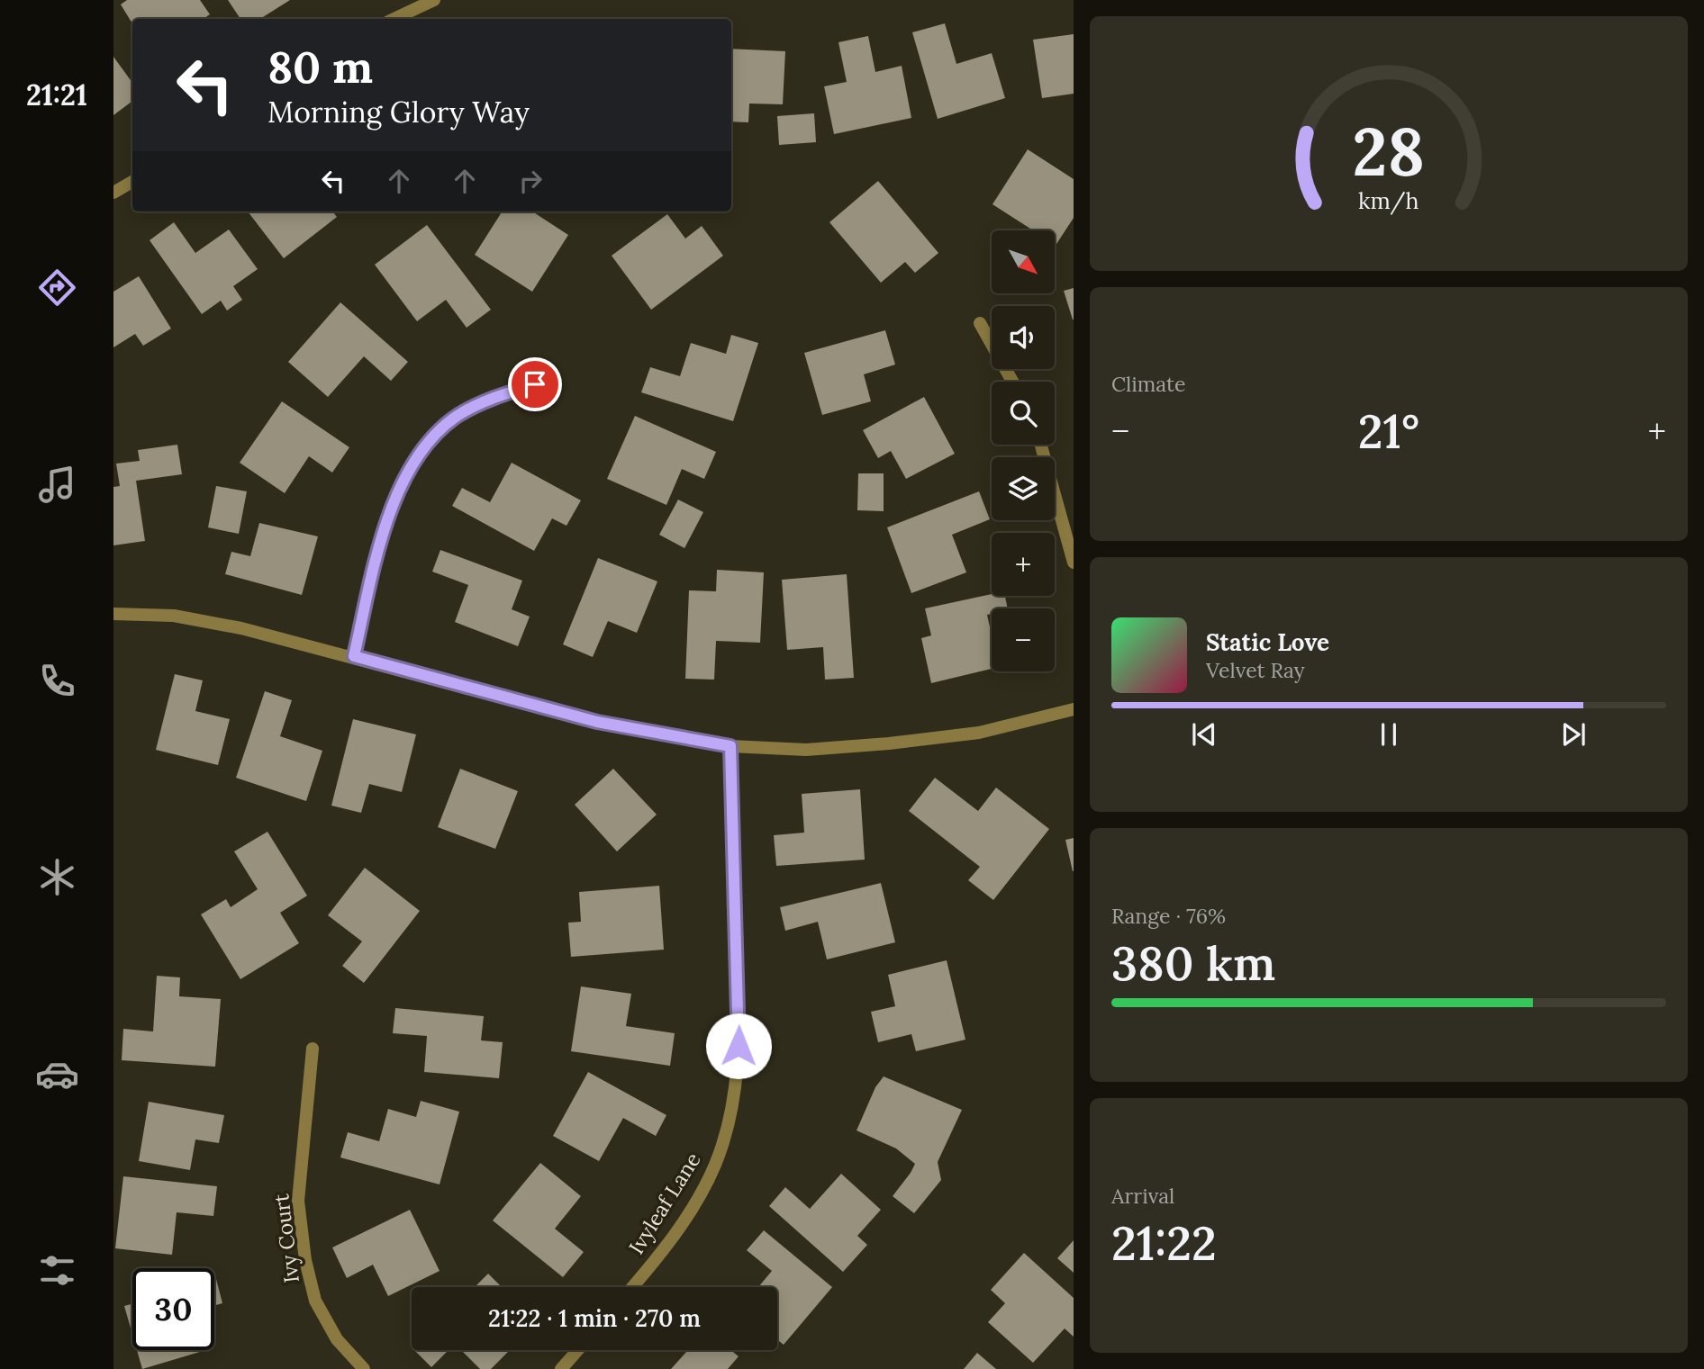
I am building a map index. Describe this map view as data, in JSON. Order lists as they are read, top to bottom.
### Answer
{
  "streets": {
    "street": ["Ivyleaf Lane", "Ivy Court"]
  },
  "north": "bottom right",
  "page": {
    "tabs": "21:21",
    "turn": ["80 m", "Morning Glory Way"],
    "map_buttons": ["+", "−"],
    "tile": [
      "Climate",
      ["Range · 76%", "380 km"],
      ["Arrival", "21:22"]
    ],
    "heat": ["−", "21°", "+"],
    "song": ["Static Love", "Velvet Ray"],
    "limit": "30",
    "trip": "21:22 · 1 min · 270 m",
    "gauge": ["28", "km/h"]
  }
}
